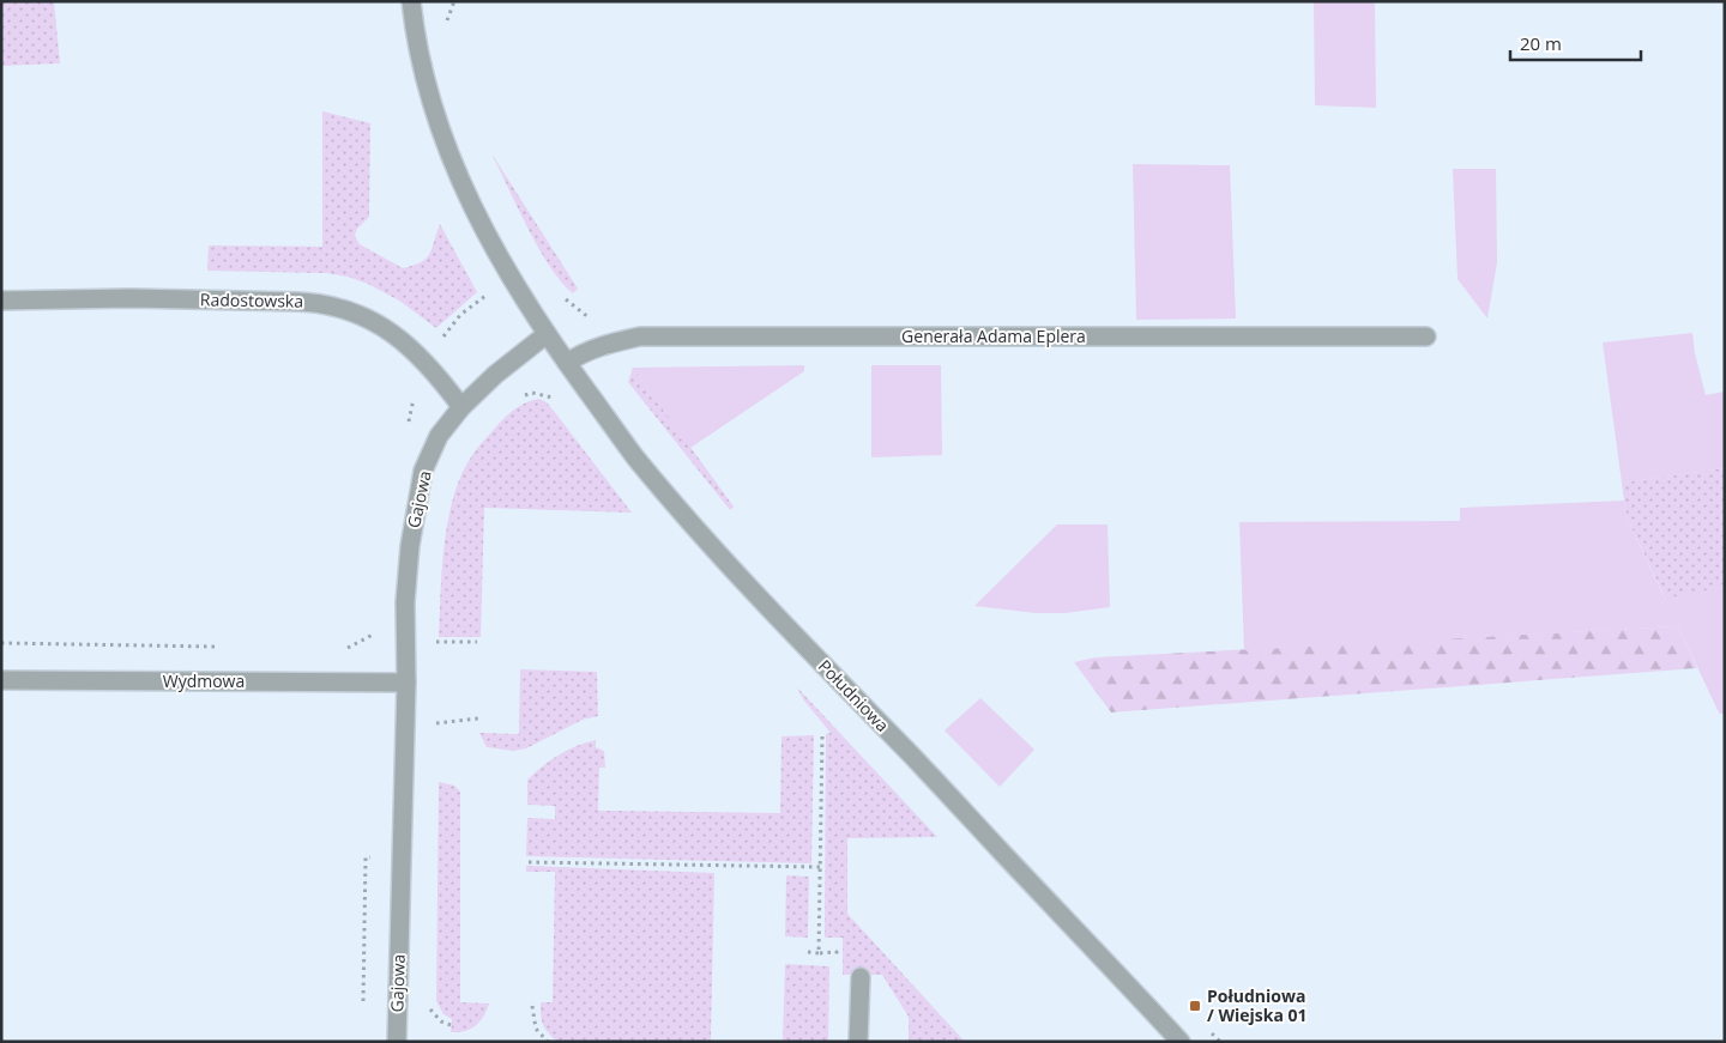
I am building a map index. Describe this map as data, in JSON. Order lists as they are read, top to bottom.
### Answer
{
  "streets": {
    "street": [
      "Radostowska",
      "Generała Adama Eplera",
      "Gajowa",
      "Wydmowa",
      "Południowa"
    ]
  },
  "crossings": [
    ["Radostowska", "Gajowa"],
    ["Generała Adama Eplera", "Południowa"],
    ["Gajowa", "Wydmowa"],
    ["Gajowa", "Południowa"]
  ],
  "places": {
    "transit": ["Południowa / Wiejska 01"]
  },
  "scale_bar": "20 m"
}
